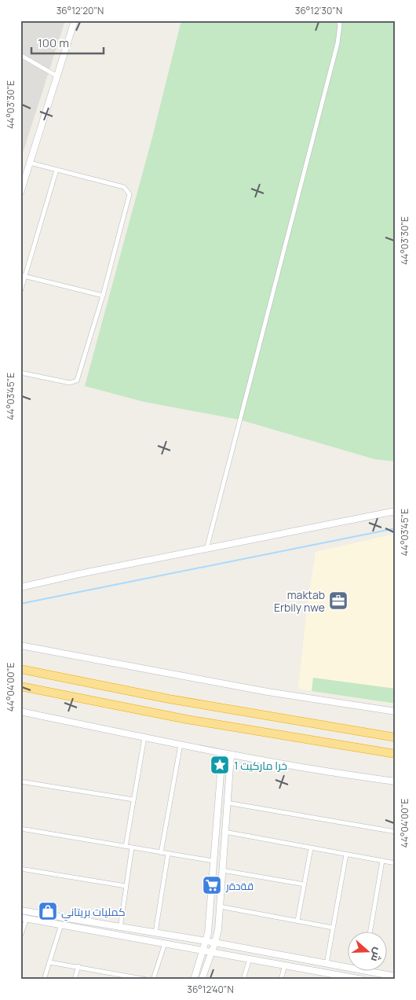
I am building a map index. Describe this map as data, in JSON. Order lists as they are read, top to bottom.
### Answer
{
  "places": {
    "office": ["maktab Erbily nwe"],
    "place": ["خرا ماركيت 1"],
    "supermarket": ["قةدةر"],
    "shop": ["كمليات بريتاني"]
  },
  "scale_bar": "100 m",
  "north": "right",
  "coordinates": [
    "36°12'20\"N",
    "36°12'30\"N",
    "44°03'30\"E",
    "44°03'45\"E",
    "44°04'00\"E",
    "36°12'40\"N"
  ]
}
